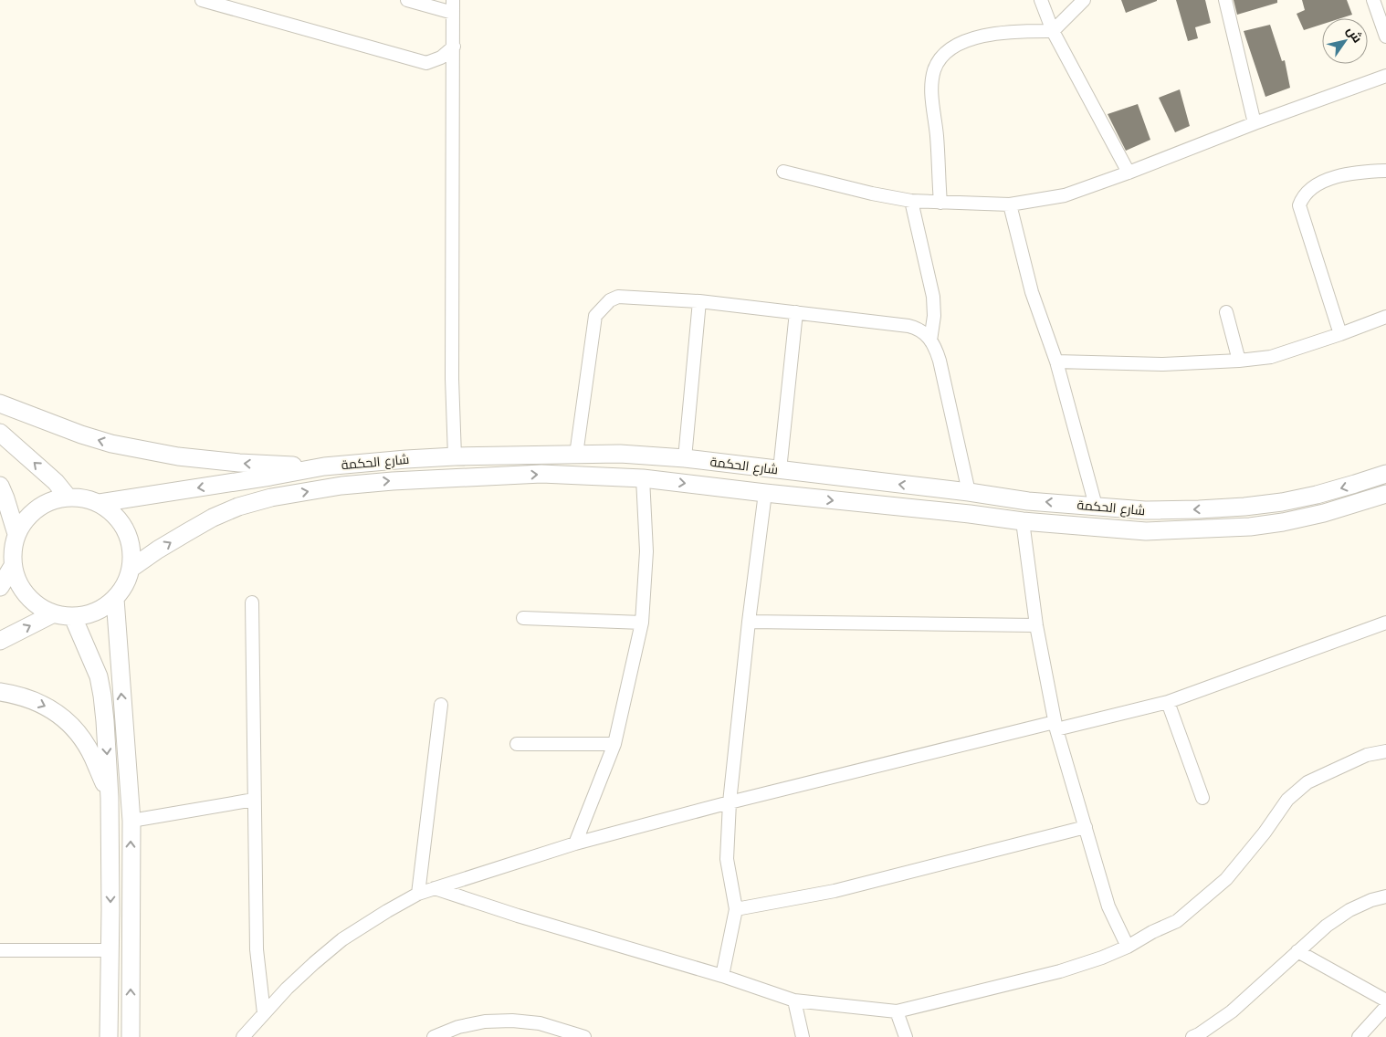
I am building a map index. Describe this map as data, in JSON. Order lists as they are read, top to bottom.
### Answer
{
  "streets": {
    "street": ["شارع الحكمة"]
  },
  "north": "top right"
}
